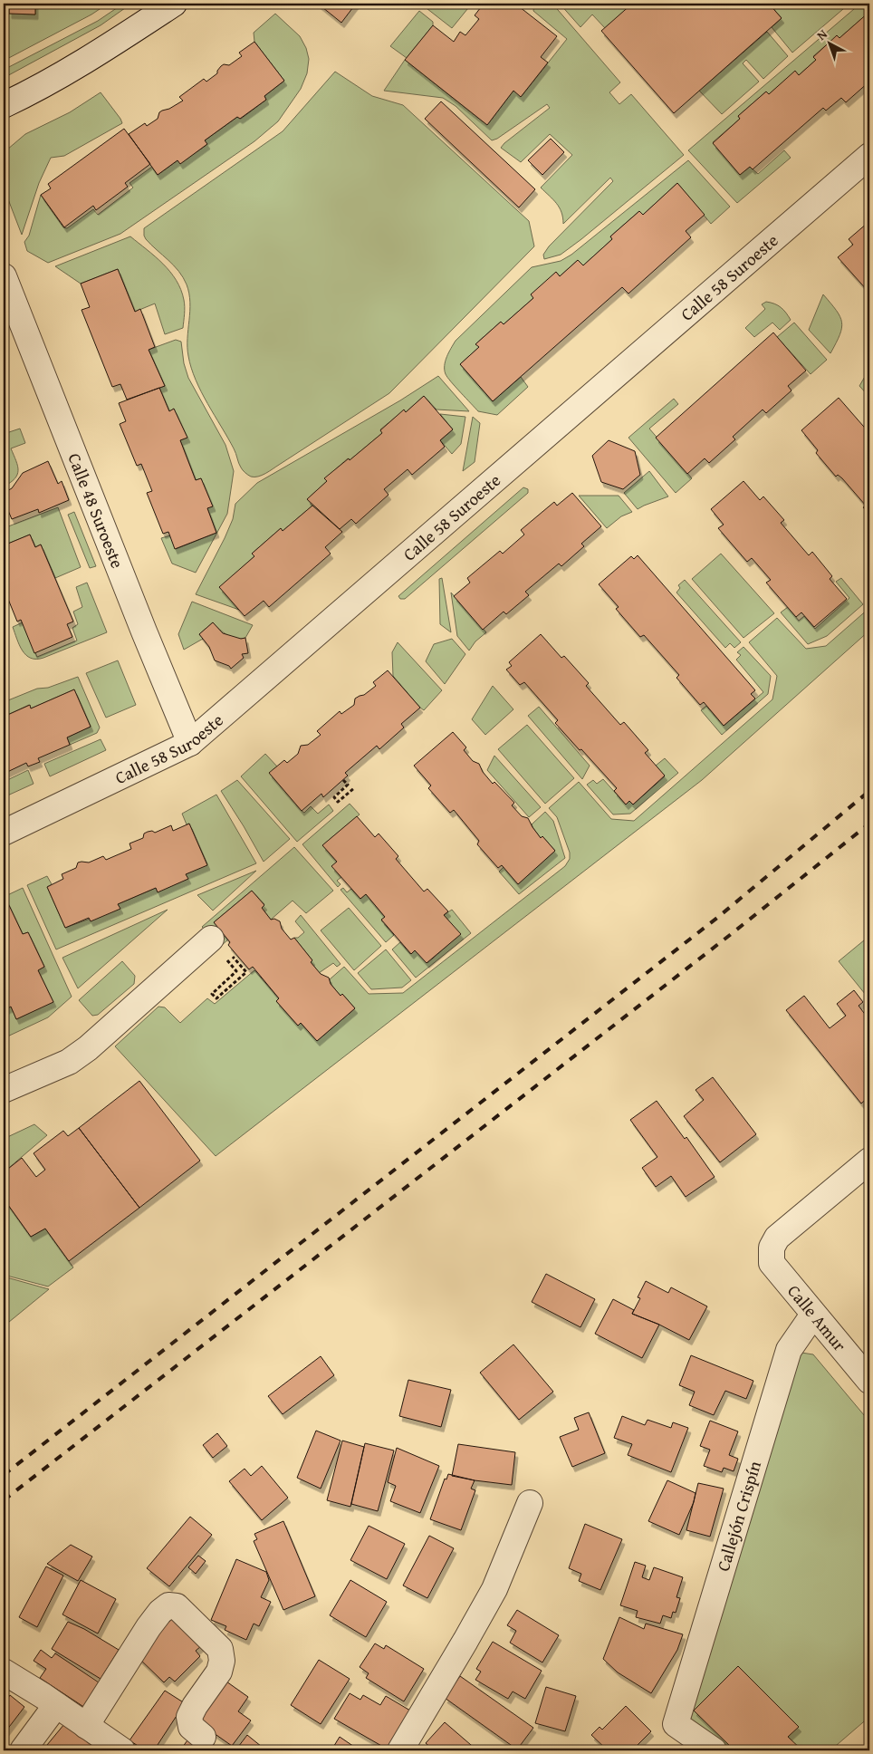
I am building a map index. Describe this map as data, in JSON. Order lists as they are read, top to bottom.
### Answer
{
  "streets": {
    "street": [
      "Calle 58 Suroeste",
      "Calle 48 Suroeste",
      "Calle Amur",
      "Callejón Crispín"
    ]
  },
  "crossings": [
    ["Calle 58 Suroeste", "Calle 48 Suroeste"],
    ["Calle Amur", "Callejón Crispín"]
  ],
  "north": "top left"
}
